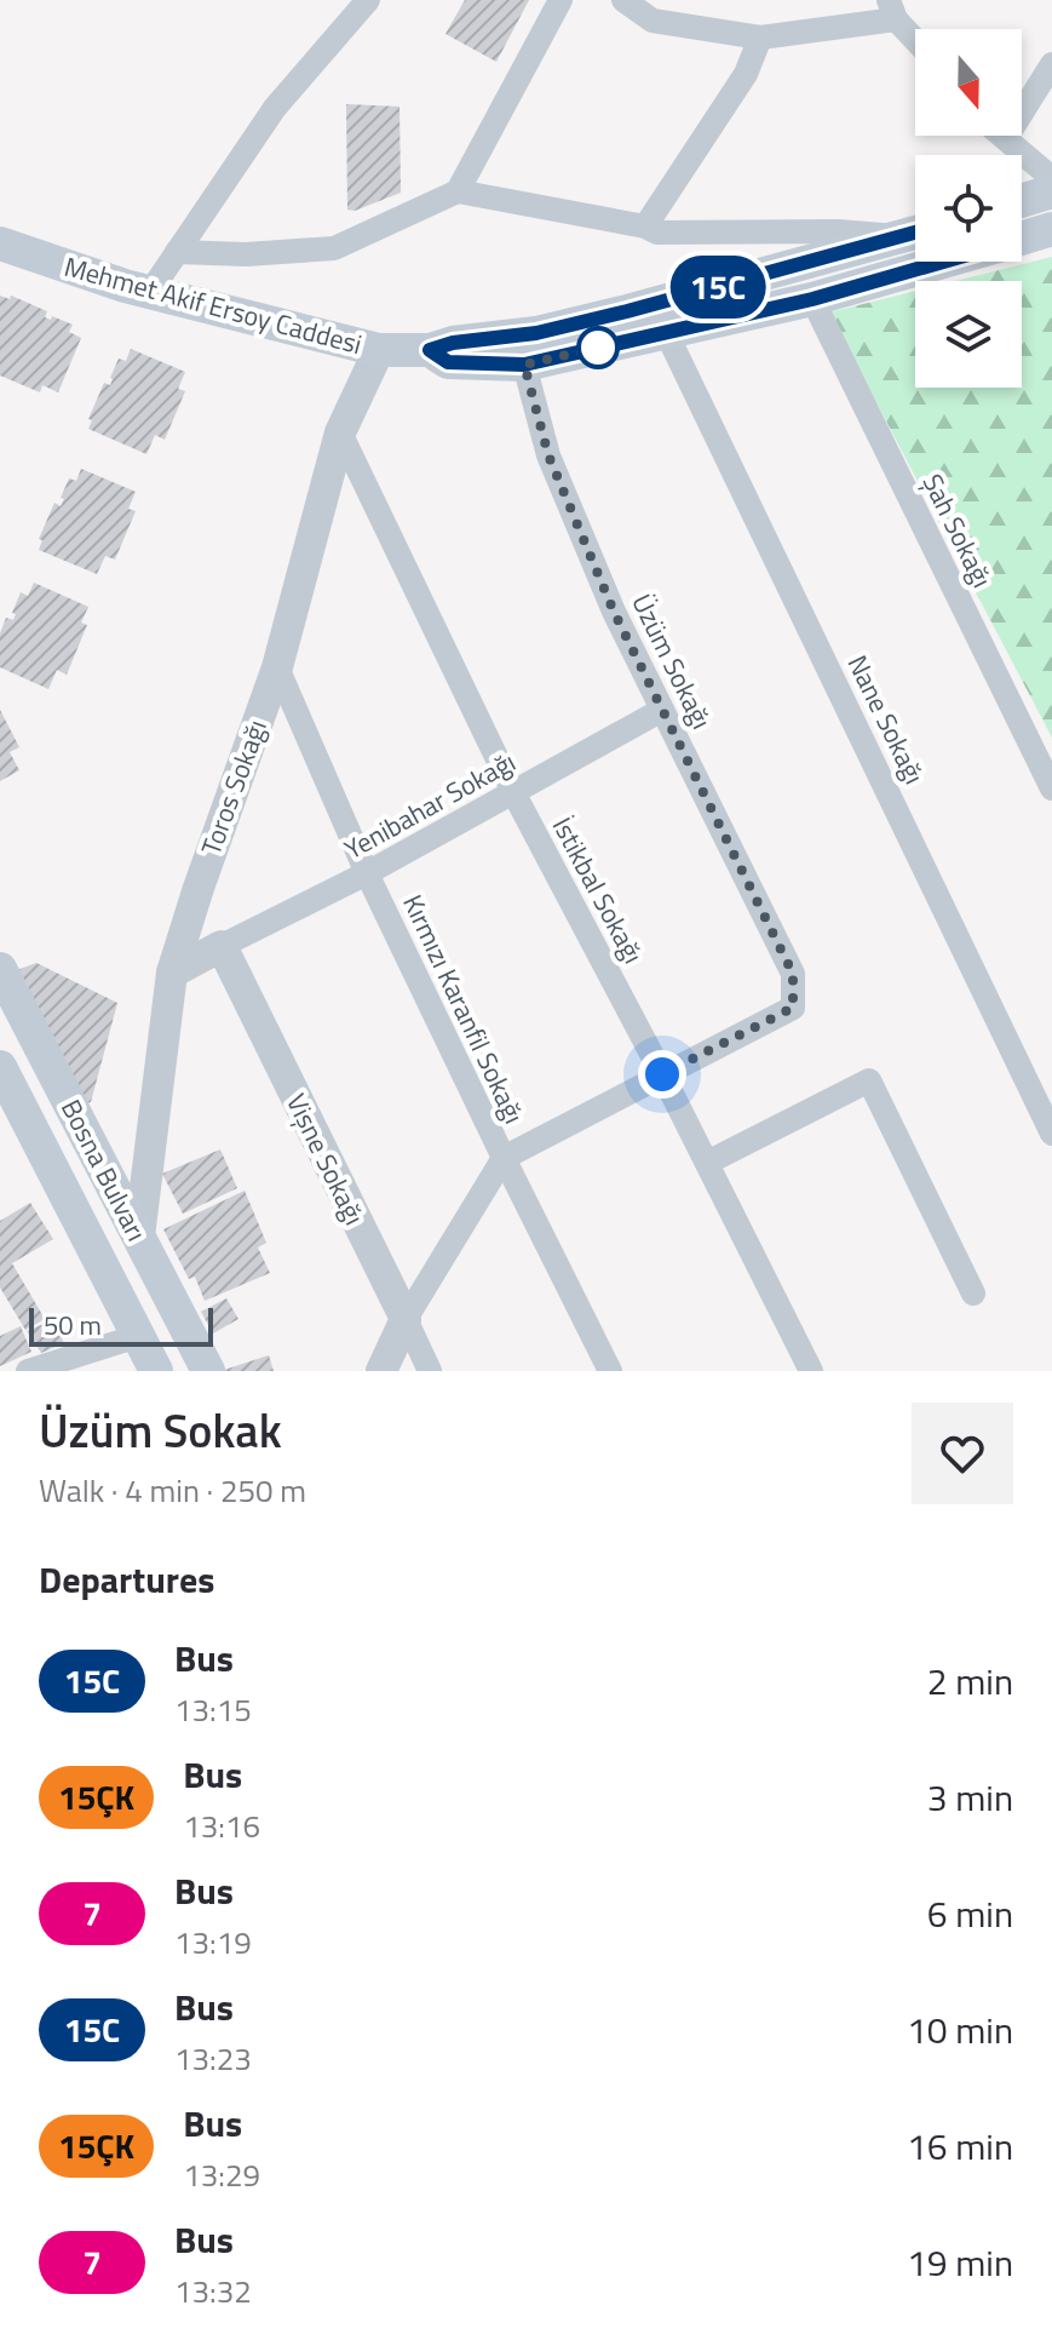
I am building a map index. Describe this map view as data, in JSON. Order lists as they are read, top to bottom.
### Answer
{
  "streets": {
    "main road": ["Mehmet Akif Ersoy Caddesi", "Bosna Bulvarı"],
    "street": [
      "Şah Sokağı",
      "Üzüm Sokağı",
      "Nane Sokağı",
      "Toros Sokağı",
      "Yenibahar Sokağı",
      "İstikbal Sokağı",
      "Kırmızı Karanfil Sokağı",
      "Vişne Sokağı"
    ]
  },
  "crossings": [
    ["Mehmet Akif Ersoy Caddesi", "Şah Sokağı"],
    ["Mehmet Akif Ersoy Caddesi", "Üzüm Sokağı"],
    ["Mehmet Akif Ersoy Caddesi", "Nane Sokağı"],
    ["Mehmet Akif Ersoy Caddesi", "Toros Sokağı"],
    ["Üzüm Sokağı", "Yenibahar Sokağı"],
    ["Üzüm Sokağı", "İstikbal Sokağı"],
    ["Toros Sokağı", "İstikbal Sokağı"],
    ["Toros Sokağı", "Kırmızı Karanfil Sokağı"],
    ["Toros Sokağı", "Bosna Bulvarı"],
    ["Yenibahar Sokağı", "İstikbal Sokağı"],
    ["Yenibahar Sokağı", "Kırmızı Karanfil Sokağı"],
    ["Yenibahar Sokağı", "Vişne Sokağı"]
  ],
  "lines": ["bus line 15C"],
  "scale_bar": "50 m",
  "north": "bottom",
  "page": {
    "on_map": "15C",
    "scale": "50 m",
    "heading": [
      ["Üzüm Sokak", "Walk · 4 min · 250 m"],
      "Departures"
    ],
    "list": [
      {
        "mark": "15C",
        "name": "Bus",
        "note": "13:15",
        "value": "2 min"
      },
      {
        "mark": "15ÇK",
        "name": "Bus",
        "note": "13:16",
        "value": "3 min"
      },
      {
        "mark": "7",
        "name": "Bus",
        "note": "13:19",
        "value": "6 min"
      },
      {
        "mark": "15C",
        "name": "Bus",
        "note": "13:23",
        "value": "10 min"
      },
      {
        "mark": "15ÇK",
        "name": "Bus",
        "note": "13:29",
        "value": "16 min"
      },
      {
        "mark": "7",
        "name": "Bus",
        "note": "13:32",
        "value": "19 min"
      }
    ]
  }
}
